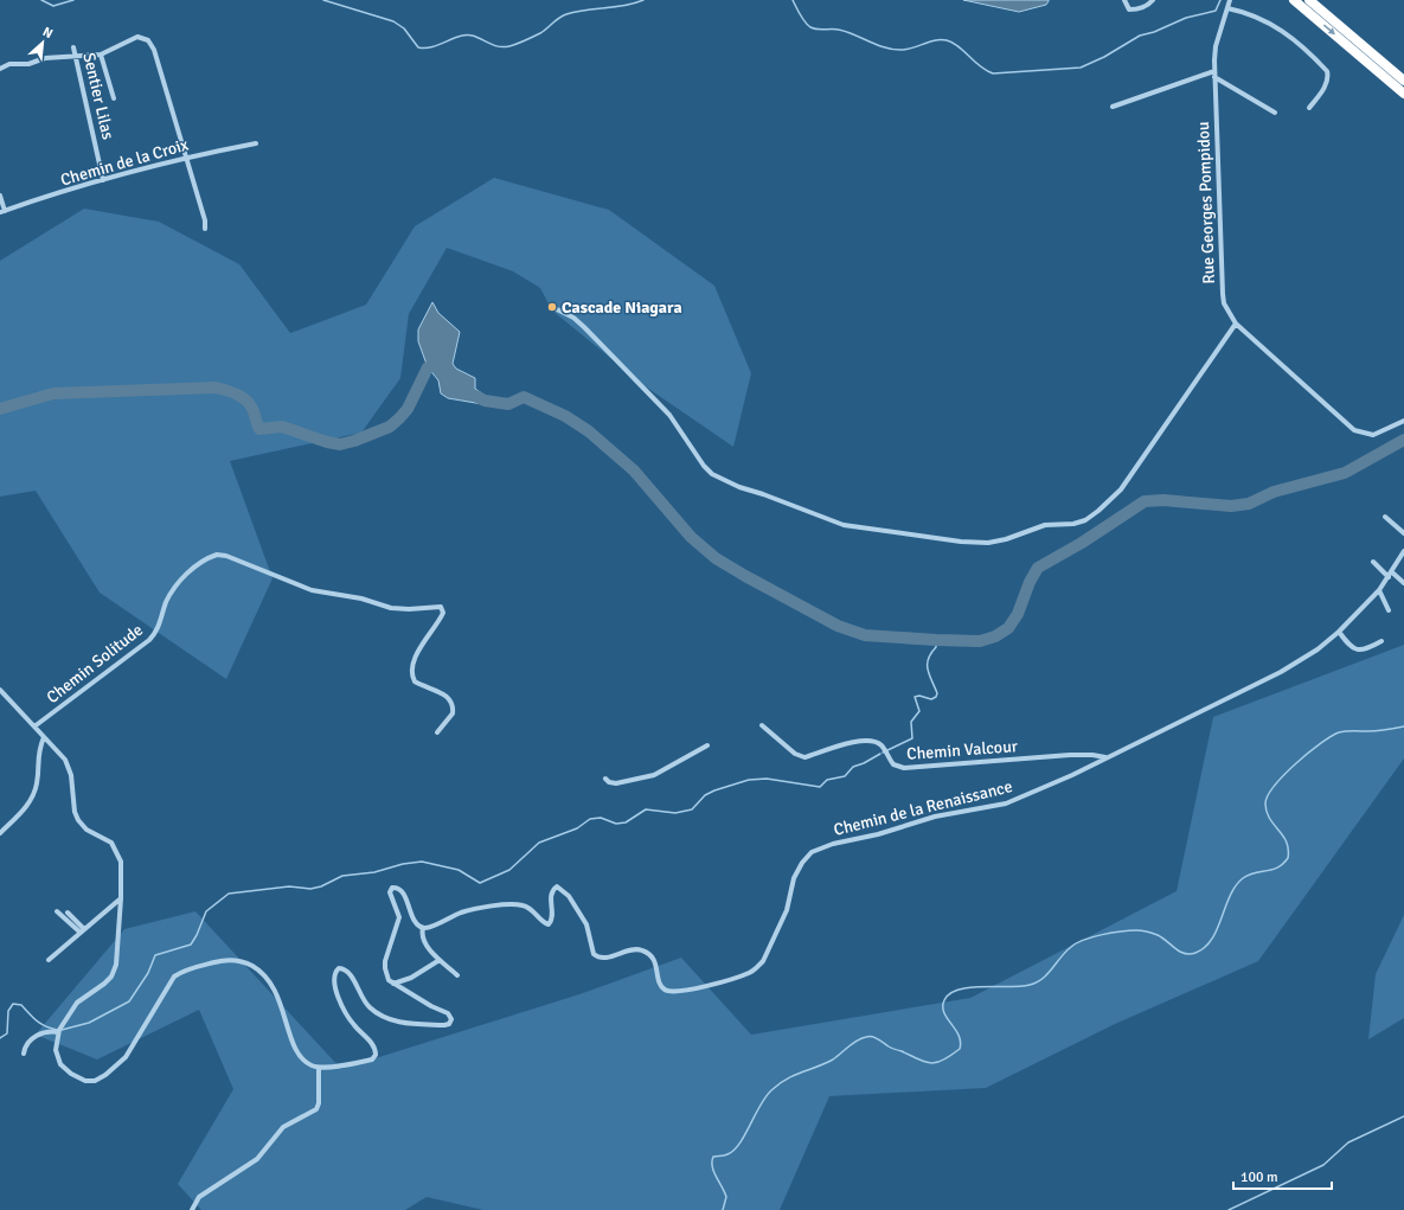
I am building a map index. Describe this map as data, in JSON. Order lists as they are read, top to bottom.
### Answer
{
  "streets": {
    "street": [
      "Sentier Lilas",
      "Chemin de la Croix",
      "Rue Georges Pompidou",
      "Chemin Solitude",
      "Chemin Valcour",
      "Chemin de la Renaissance"
    ]
  },
  "crossings": [
    ["Sentier Lilas", "Chemin de la Croix"],
    ["Chemin Valcour", "Chemin de la Renaissance"]
  ],
  "places": ["Cascade Niagara"],
  "scale_bar": "100 m",
  "north": "top right"
}
